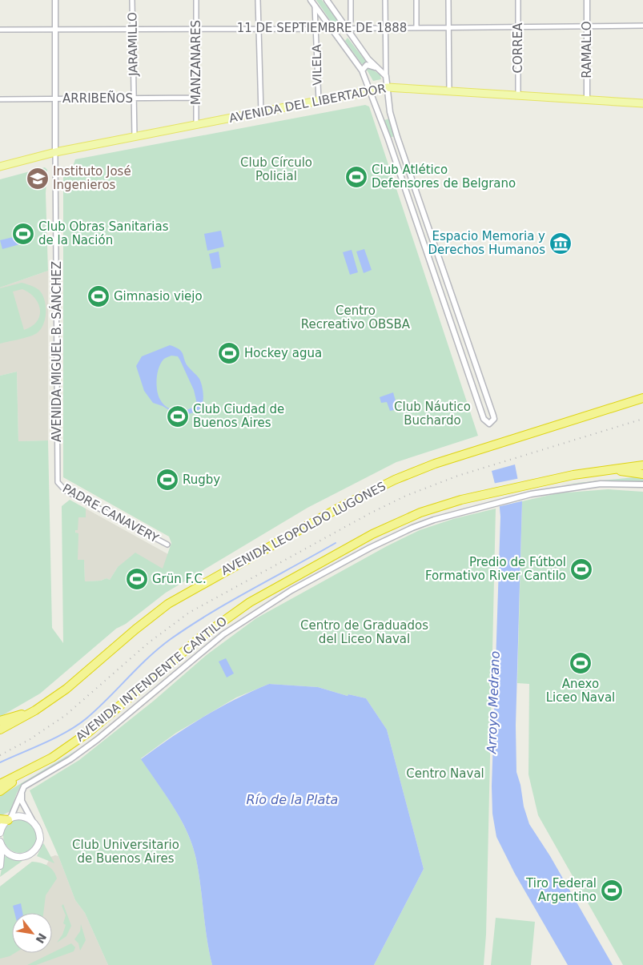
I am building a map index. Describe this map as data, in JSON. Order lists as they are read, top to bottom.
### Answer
{
  "streets": {
    "highway": ["AVENIDA LEOPOLDO LUGONES", "AVENIDA INTENDENTE CANTILO"],
    "main road": ["AVENIDA DEL LIBERTADOR"],
    "street": [
      "11 DE SEPTIEMBRE DE 1888",
      "JARAMILLO",
      "CORREA",
      "RAMALLO",
      "MANZANARES",
      "VILELA",
      "ARRIBEÑOS",
      "AVENIDA MIGUEL B. SÁNCHEZ",
      "PADRE CANAVERY"
    ]
  },
  "crossings": [
    ["11 DE SEPTIEMBRE DE 1888", "JARAMILLO"],
    ["11 DE SEPTIEMBRE DE 1888", "CORREA"],
    ["11 DE SEPTIEMBRE DE 1888", "RAMALLO"],
    ["11 DE SEPTIEMBRE DE 1888", "MANZANARES"],
    ["11 DE SEPTIEMBRE DE 1888", "VILELA"],
    ["JARAMILLO", "ARRIBEÑOS"],
    ["JARAMILLO", "AVENIDA DEL LIBERTADOR"],
    ["CORREA", "AVENIDA DEL LIBERTADOR"],
    ["RAMALLO", "AVENIDA DEL LIBERTADOR"],
    ["MANZANARES", "ARRIBEÑOS"],
    ["MANZANARES", "AVENIDA DEL LIBERTADOR"],
    ["VILELA", "AVENIDA DEL LIBERTADOR"],
    ["AVENIDA DEL LIBERTADOR", "AVENIDA MIGUEL B. SÁNCHEZ"],
    ["AVENIDA MIGUEL B. SÁNCHEZ", "PADRE CANAVERY"]
  ],
  "water": ["Arroyo Medrano", "Río de la Plata"],
  "parks": [
    "Club Círculo Policial",
    "Centro Recreativo OBSBA",
    "Club Náutico Buchardo",
    "Centro de Graduados del Liceo Naval",
    "Centro Naval",
    "Club Universitario de Buenos Aires"
  ],
  "places": {
    "sports": [
      "Club Atlético Defensores de Belgrano",
      "Club Obras Sanitarias de la Nación",
      "Gimnasio viejo",
      "Hockey agua",
      "Club Ciudad de Buenos Aires",
      "Rugby",
      "Predio de Fútbol Formativo River Cantilo",
      "Grün F.C.",
      "Anexo Liceo Naval",
      "Tiro Federal Argentino"
    ],
    "school or university": ["Instituto José Ingenieros"],
    "museum": ["Espacio Memoria y Derechos Humanos"]
  },
  "north": "bottom right"
}
